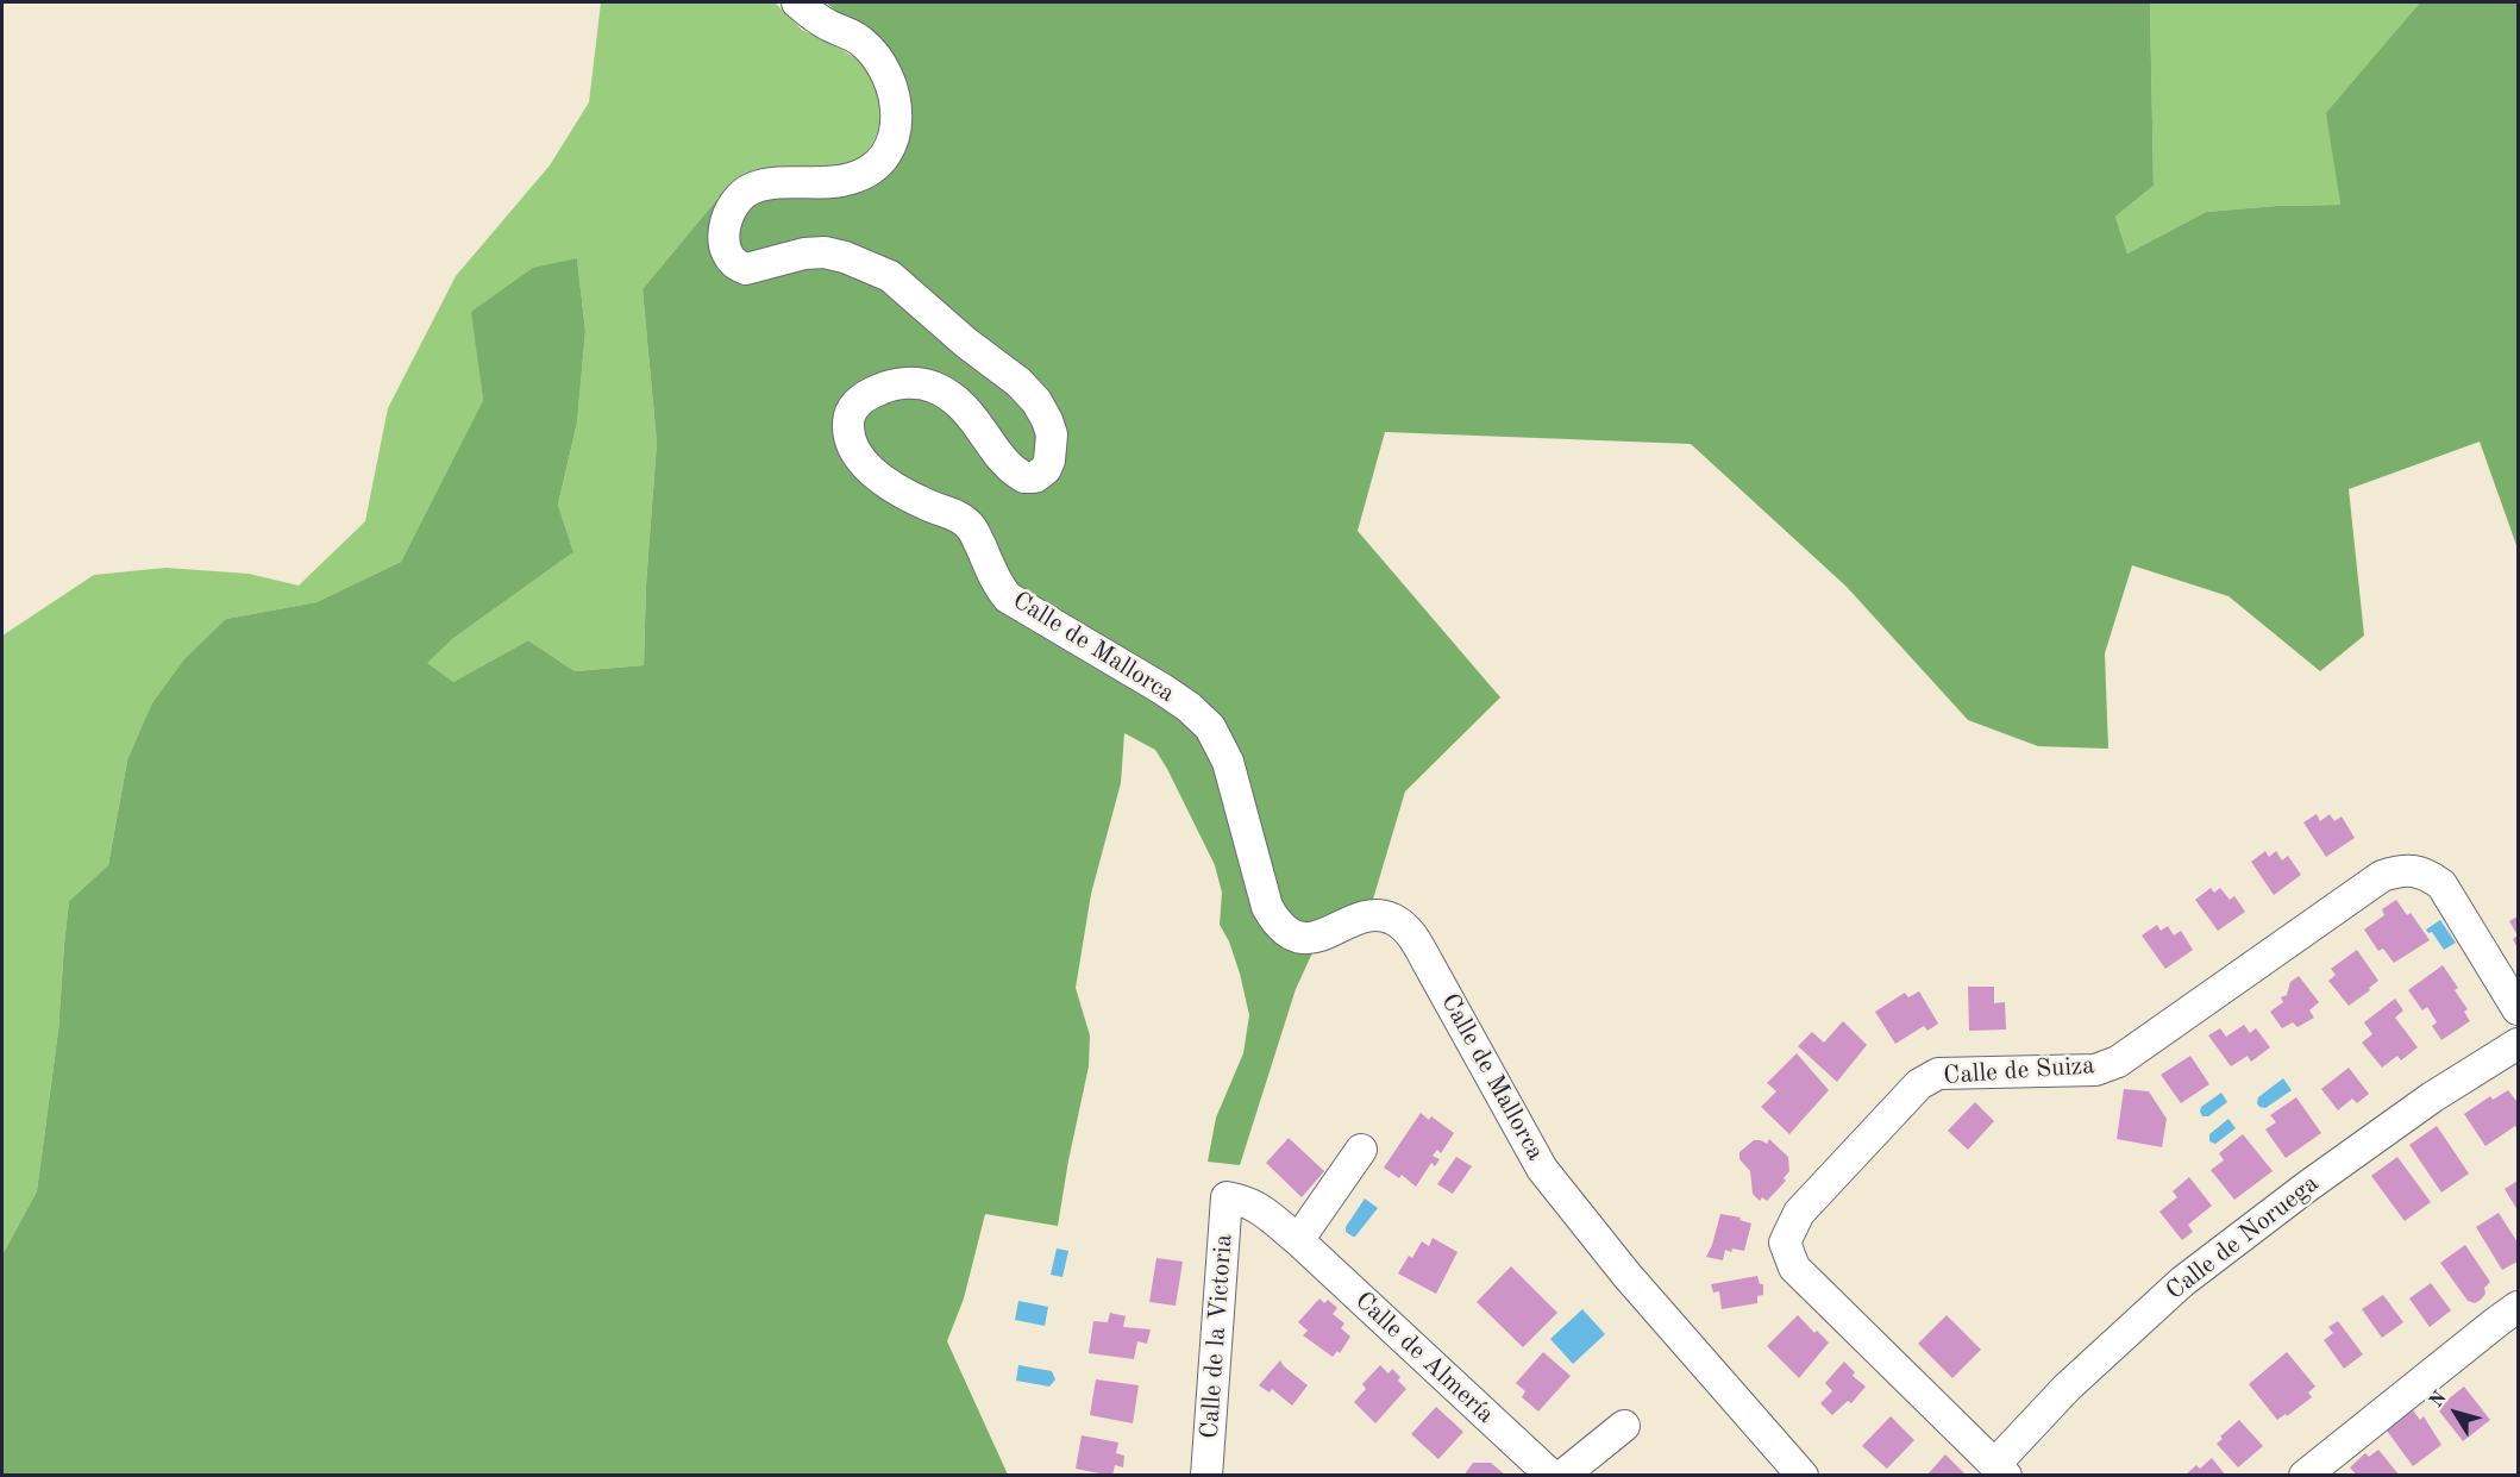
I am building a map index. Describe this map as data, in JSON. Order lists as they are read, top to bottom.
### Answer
{
  "streets": {
    "street": [
      "Calle de Mallorca",
      "Calle de Suiza",
      "Calle de Noruega",
      "Calle de la Victoria",
      "Calle de Almería"
    ]
  },
  "crossings": [
    ["Calle de Suiza", "Calle de Noruega"],
    ["Calle de la Victoria", "Calle de Almería"]
  ],
  "north": "top left"
}
